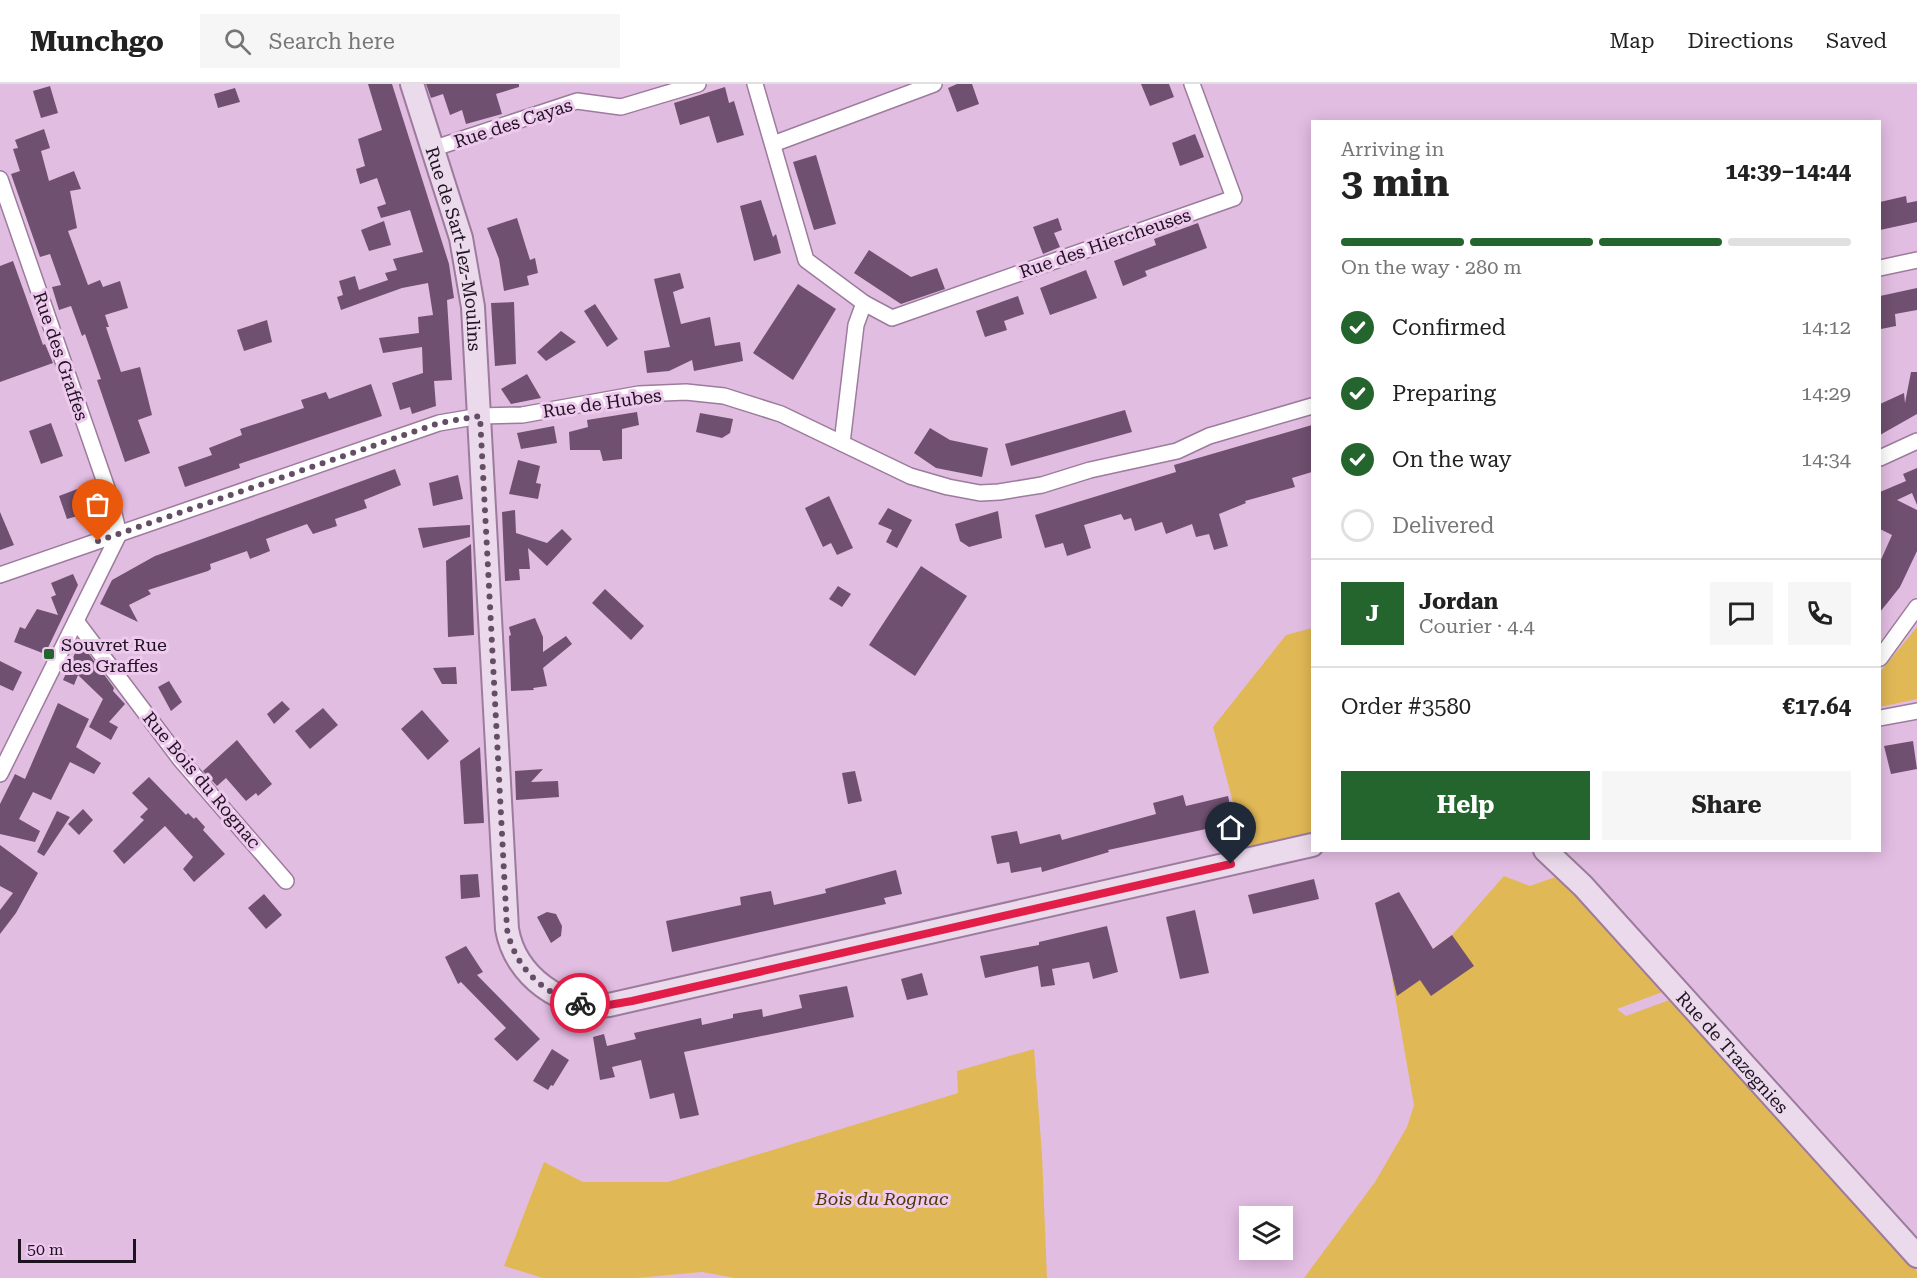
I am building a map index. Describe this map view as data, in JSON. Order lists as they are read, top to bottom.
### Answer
{
  "streets": {
    "main road": ["Rue de Sart-lez-Moulins", "Rue de Trazegnies"],
    "street": [
      "Rue des Cayas",
      "Rue des Hiercheuses",
      "Rue des Graffes",
      "Rue de Hubes",
      "Rue Bois du Rognac"
    ]
  },
  "crossings": [
    ["Rue des Cayas", "Rue de Sart-lez-Moulins"],
    ["Rue de Sart-lez-Moulins", "Rue de Hubes"],
    ["Rue des Graffes", "Rue de Hubes"]
  ],
  "parks": ["Bois du Rognac"],
  "places": {
    "transit": ["Souvret Rue des Graffes"]
  },
  "scale_bar": "50 m",
  "page": {
    "header": "Munchgo",
    "search": "Search here",
    "nav": ["Map", "Directions", "Saved"],
    "heading": ["3 min", "Arriving in", "14:39–14:44"],
    "panel": [
      "Jordan",
      "Courier · 4.4",
      "Order #3580",
      "€17.64"
    ],
    "bar": "On the way · 280 m",
    "list": [
      ["Confirmed", "14:12"],
      ["Preparing", "14:29"],
      ["On the way", "14:34"],
      "Delivered"
    ],
    "round": "J",
    "buttons": ["Help", "Share"],
    "scale": "50 m"
  }
}
